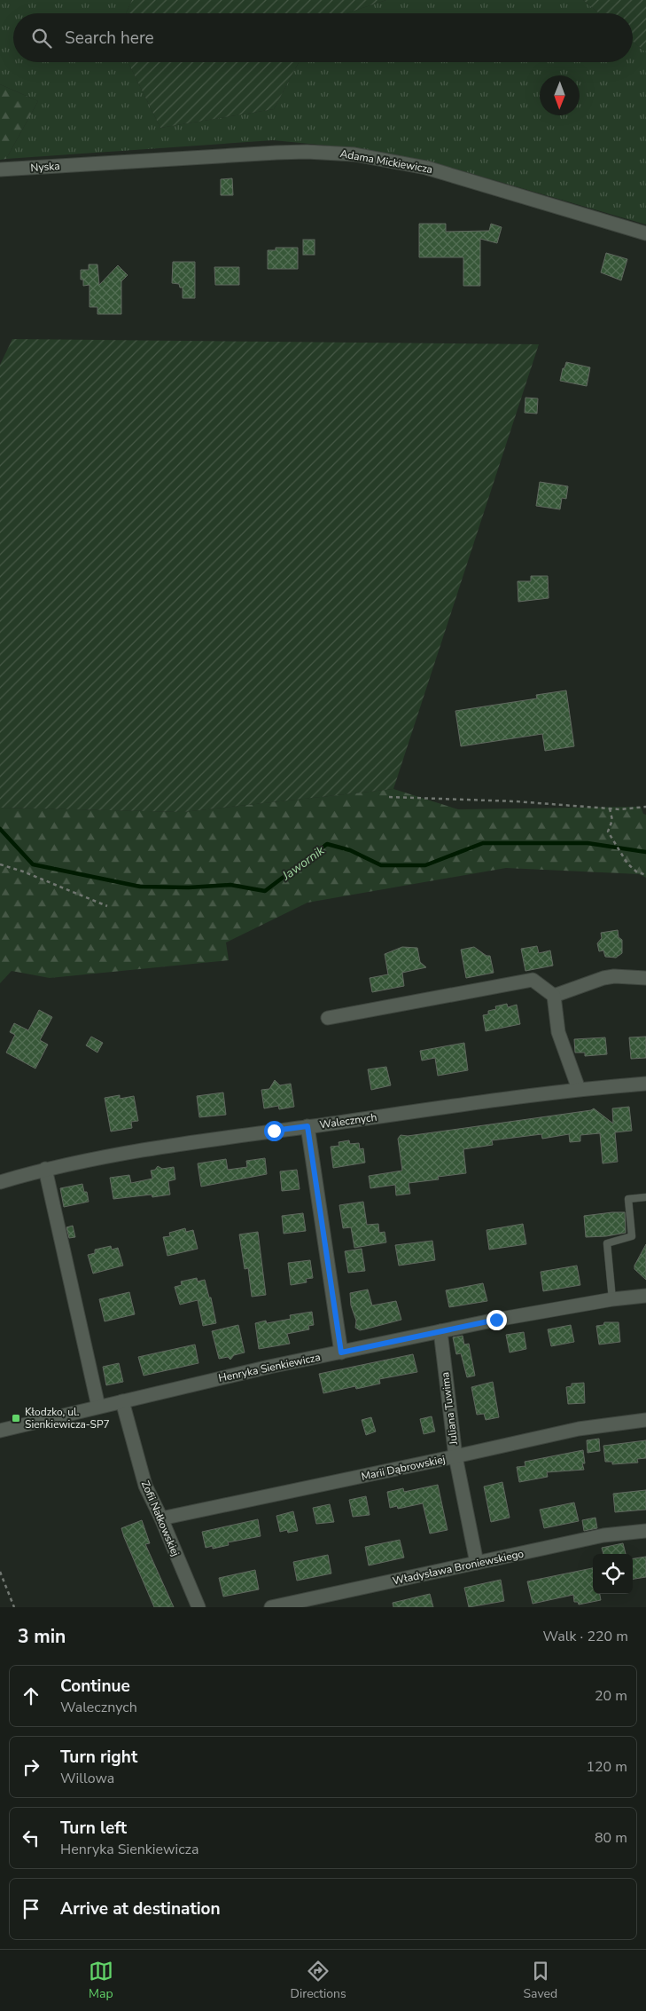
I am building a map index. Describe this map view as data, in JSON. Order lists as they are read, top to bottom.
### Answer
{
  "streets": {
    "street": [
      "Adama Mickiewicza",
      "Nyska",
      "Walecznych",
      "Henryka Sienkiewicza",
      "Juliana Tuwima",
      "Marii Dąbrowskiej",
      "Zofii Nałkowskiej",
      "Władysława Broniewskiego"
    ]
  },
  "crossings": [
    ["Adama Mickiewicza", "Nyska"],
    ["Henryka Sienkiewicza", "Juliana Tuwima"],
    ["Henryka Sienkiewicza", "Zofii Nałkowskiej"],
    ["Juliana Tuwima", "Marii Dąbrowskiej"],
    ["Juliana Tuwima", "Władysława Broniewskiego"],
    ["Marii Dąbrowskiej", "Zofii Nałkowskiej"]
  ],
  "water": ["Jawornik"],
  "places": {
    "transit": ["Kłodzko, ul. Sienkiewicza-SP7"]
  },
  "north": "bottom",
  "page": {
    "search": "Search here",
    "heading": ["3 min", "Walk · 220 m"],
    "list": [
      ["Continue", "Walecznych", "20 m"],
      ["Turn right", "Willowa", "120 m"],
      ["Turn left", "Henryka Sienkiewicza", "80 m"],
      "Arrive at destination"
    ],
    "nav": ["Map", "Directions", "Saved"]
  }
}
